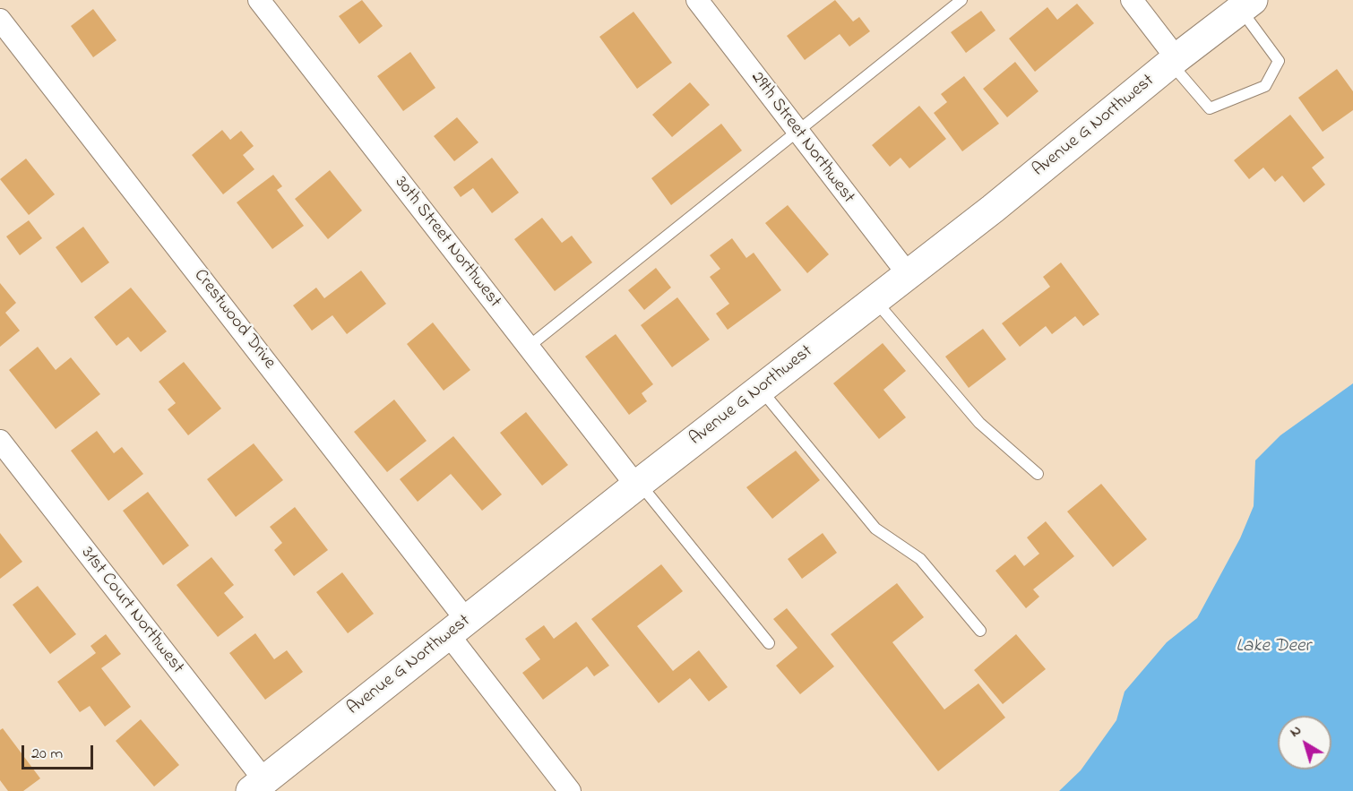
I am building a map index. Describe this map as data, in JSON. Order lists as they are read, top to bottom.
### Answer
{
  "streets": {
    "main road": ["Avenue G Northwest"],
    "street": [
      "29th Street Northwest",
      "30th Street Northwest",
      "Crestwood Drive",
      "31st Court Northwest"
    ]
  },
  "crossings": [
    ["Avenue G Northwest", "29th Street Northwest"],
    ["Avenue G Northwest", "30th Street Northwest"],
    ["Avenue G Northwest", "Crestwood Drive"],
    ["Avenue G Northwest", "31st Court Northwest"]
  ],
  "water": ["Lake Deer"],
  "scale_bar": "20 m",
  "north": "top left"
}
